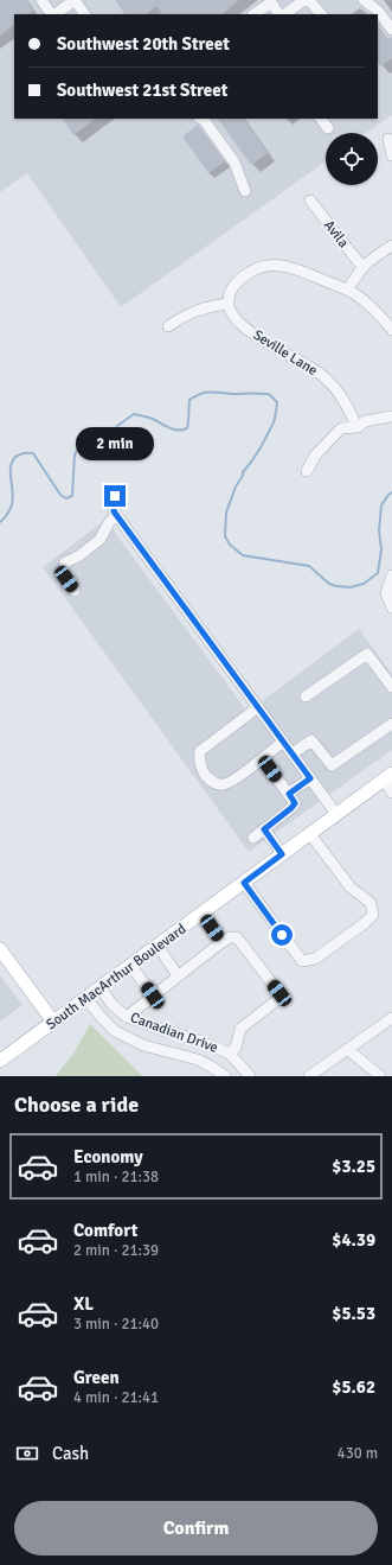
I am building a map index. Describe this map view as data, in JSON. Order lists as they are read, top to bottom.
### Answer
{
  "streets": {
    "main road": ["South MacArthur Boulevard"],
    "street": ["Avila", "Seville Lane", "Canadian Drive"]
  },
  "crossings": [
    ["South MacArthur Boulevard", "Canadian Drive"]
  ],
  "page": {
    "banner": ["Southwest 20th Street", "Southwest 21st Street"],
    "bubble": "2 min",
    "heading": "Choose a ride",
    "list": [
      {
        "name": "Economy",
        "note": "1 min · 21:38",
        "value": "$3.25"
      },
      {
        "name": "Comfort",
        "note": "2 min · 21:39",
        "value": "$4.39"
      },
      {
        "name": "XL",
        "note": "3 min · 21:40",
        "value": "$5.53"
      },
      {
        "name": "Green",
        "note": "4 min · 21:41",
        "value": "$5.62"
      }
    ],
    "pay": ["Cash", "430 m"],
    "buttons": "Confirm"
  }
}
